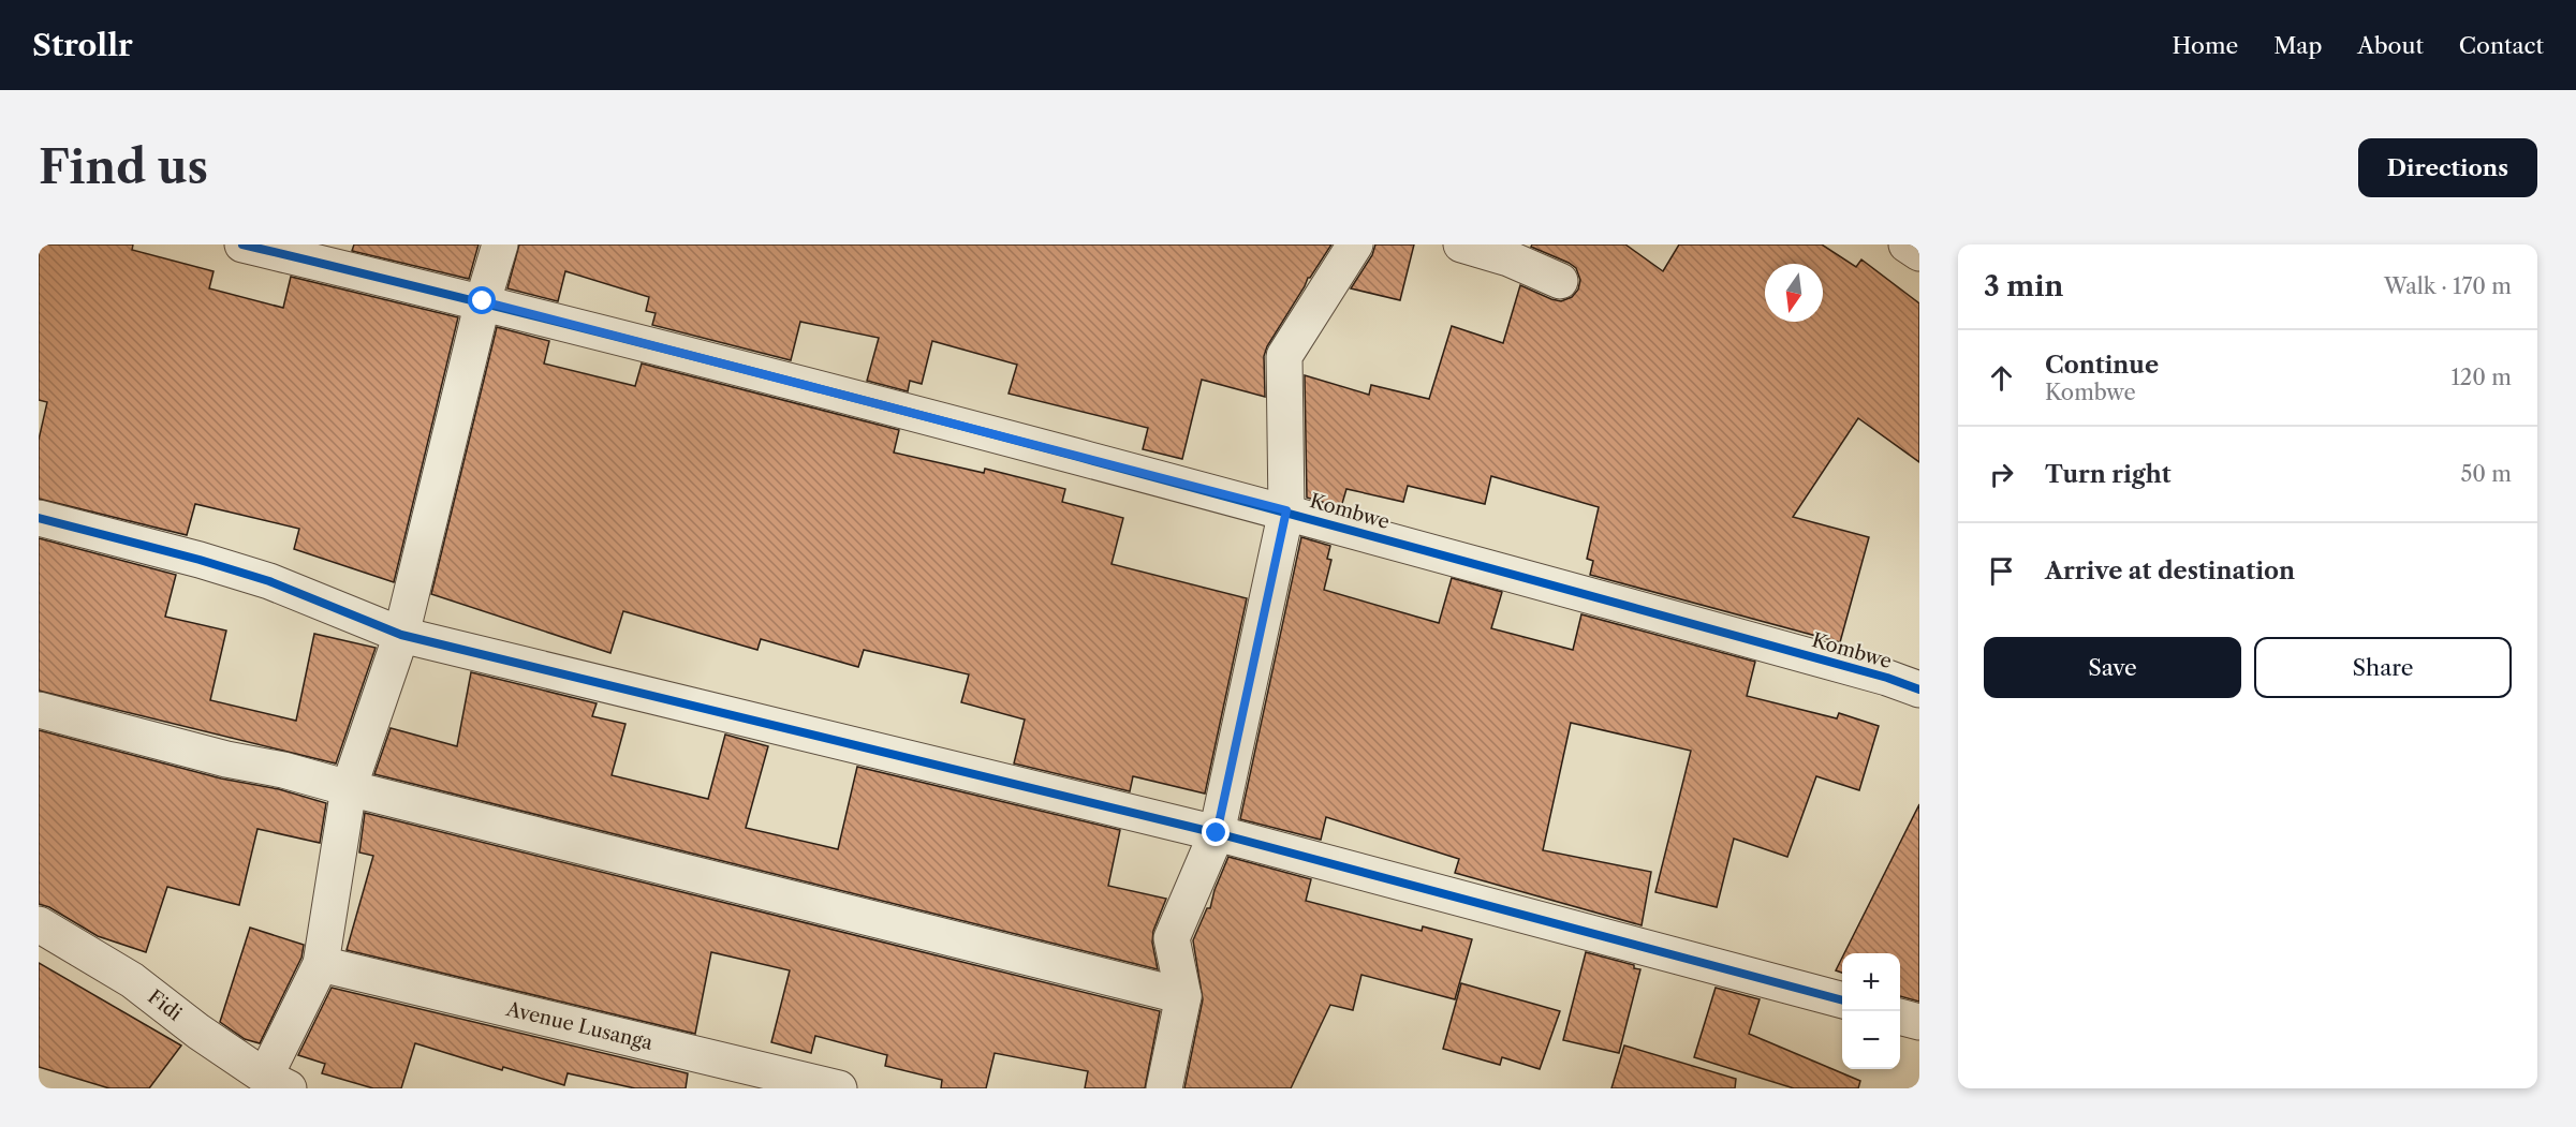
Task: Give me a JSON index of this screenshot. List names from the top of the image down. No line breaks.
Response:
{"streets":{"street":["Kombwe","Fidi","Avenue Lusanga"]},"north":"bottom","page":{"header":"Strollr","nav":["Home","Map","About","Contact"],"buttons":["Directions",["Save","Share"]],"title":"Find us","heading":["3 min","Walk · 170 m"],"list":[["Continue","Kombwe","120 m"],["Turn right","50 m"],"Arrive at destination"],"map_buttons":["+","−"]}}
